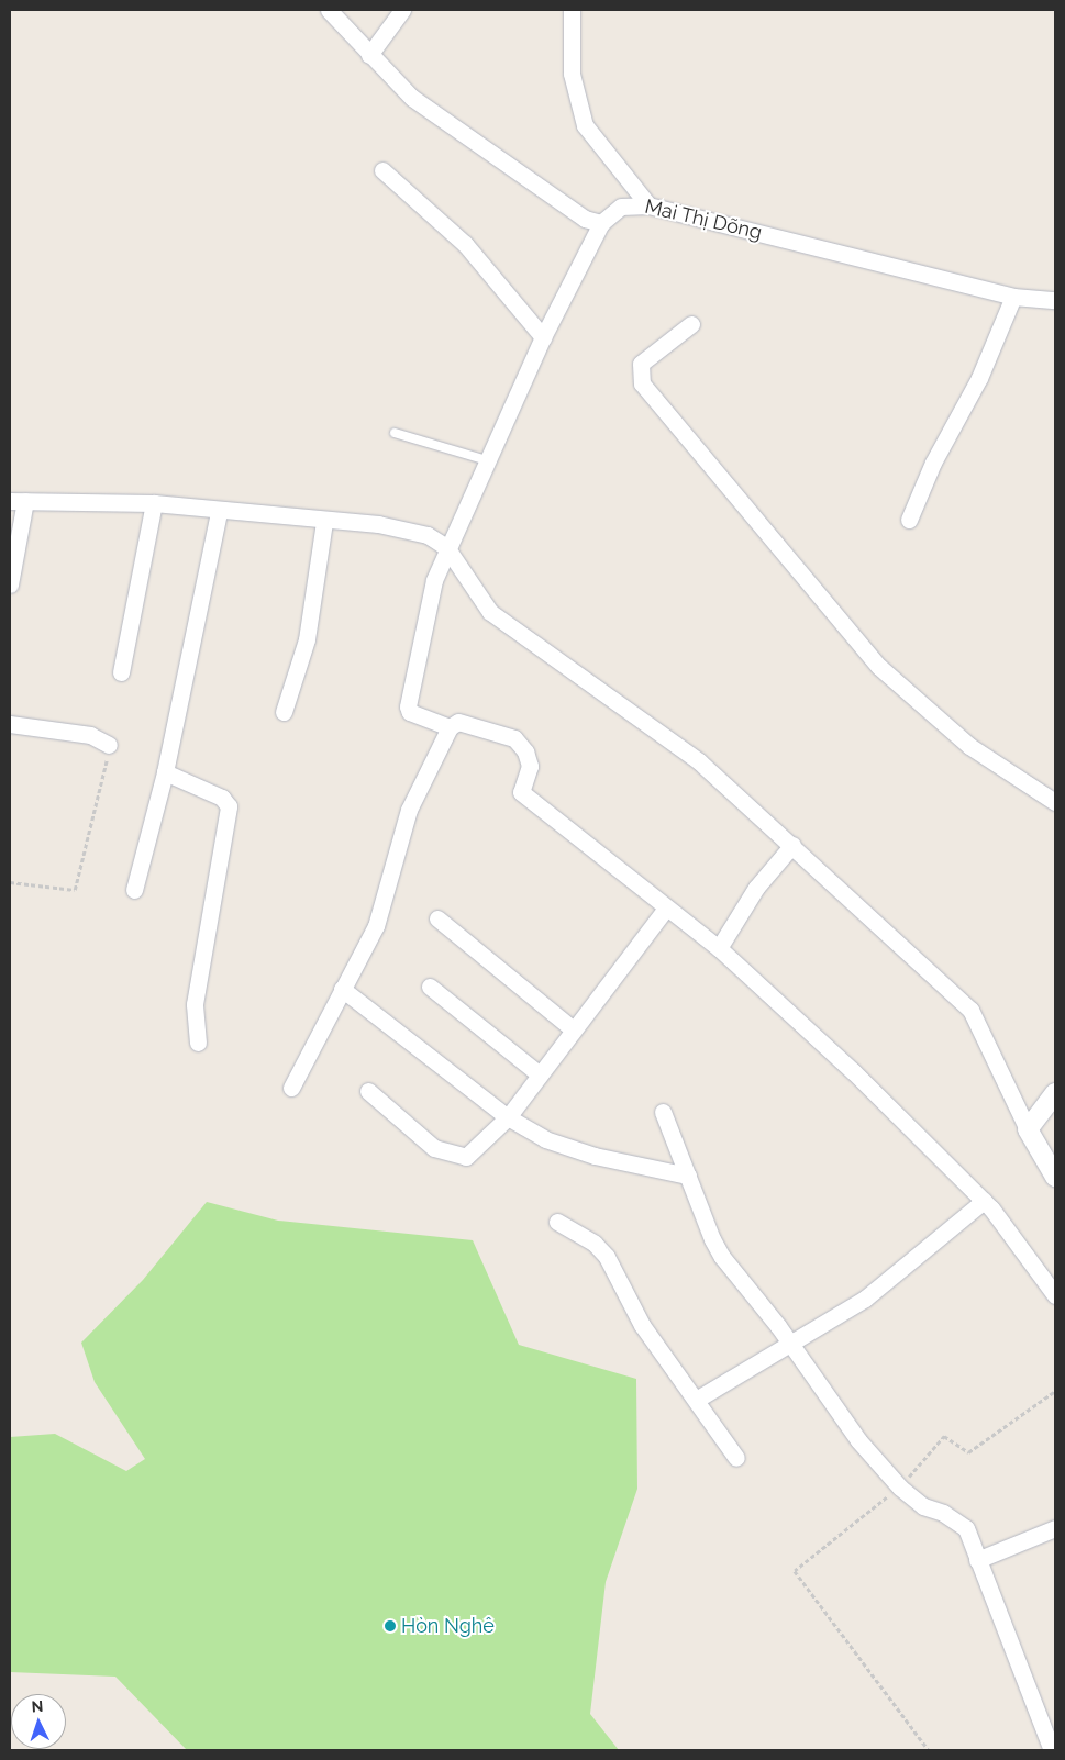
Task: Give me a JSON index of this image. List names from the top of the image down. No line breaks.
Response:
{"streets":{"street":["Mai Thị Dõng"]},"places":["Hòn Nghê"],"north":"top"}
